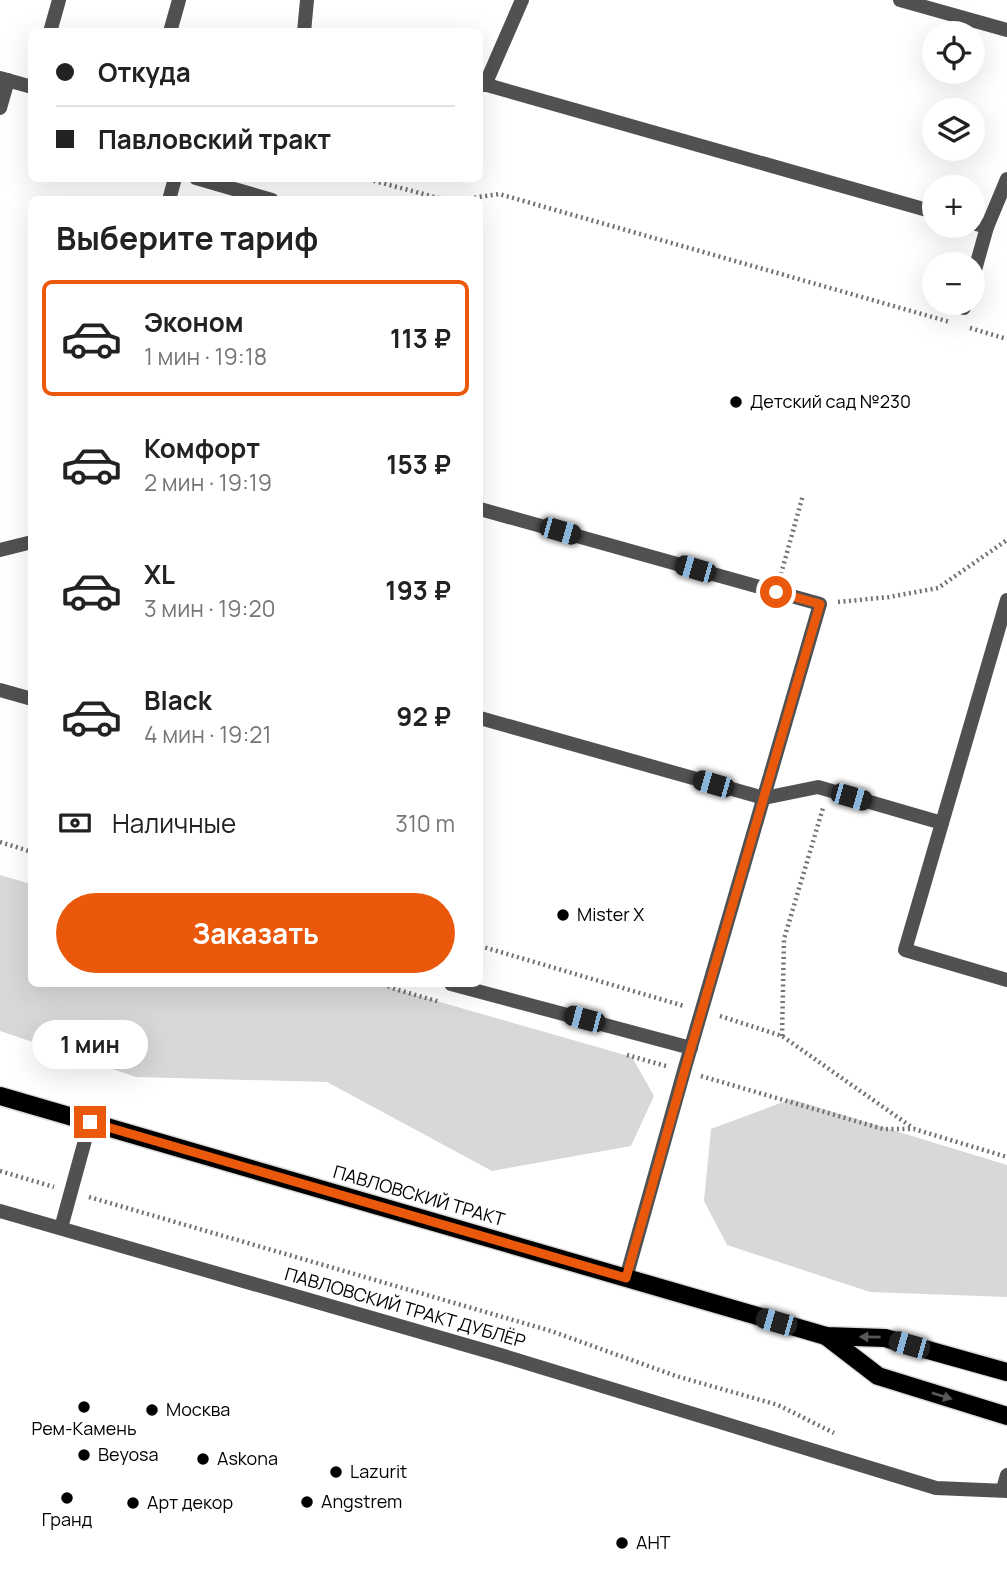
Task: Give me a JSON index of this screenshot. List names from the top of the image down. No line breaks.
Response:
{"streets":{"main road":["ПАВЛОВСКИЙ ТРАКТ"],"street":["ПАВЛОВСКИЙ ТРАКТ ДУБЛЁР"]},"places":["Детский сад №230","Mister X","Рем-Камень","Москва","Beyosa","Askona","Lazurit","Гранд","Angstrem","Арт декор","АНТ"],"page":{"map_buttons":["+","−"],"banner":["Откуда","Павловский тракт"],"heading":"Выберите тариф","list":[{"name":"Эконом","note":"1 мин · 19:18","value":"113 ₽"},{"name":"Комфорт","note":"2 мин · 19:19","value":"153 ₽"},{"name":"XL","note":"3 мин · 19:20","value":"193 ₽"},{"name":"Black","note":"4 мин · 19:21","value":"92 ₽"}],"pay":["Наличные","310 m"],"buttons":"Заказать","bubble":"1 мин"}}
